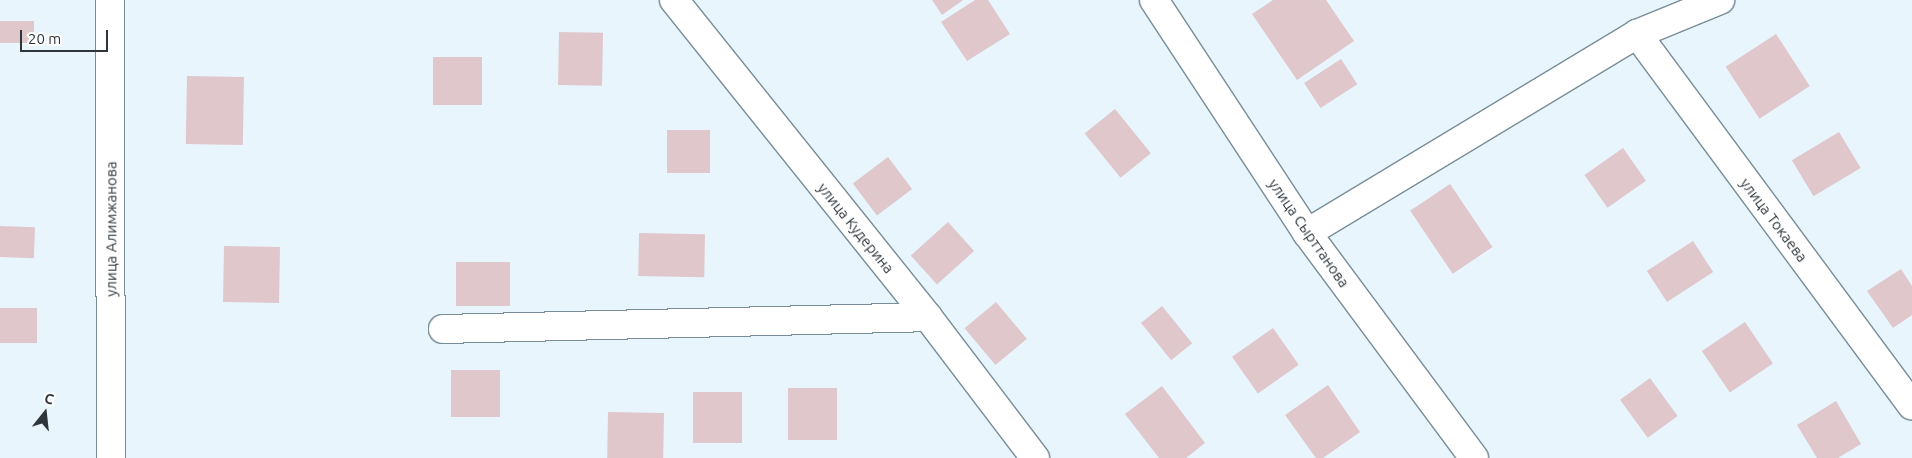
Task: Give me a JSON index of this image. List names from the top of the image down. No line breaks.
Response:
{"streets":{"street":["улица Токаева","улица Кудерина","улица Алимжанова","улица Сырттанова"]},"scale_bar":"20 m","north":"top"}
